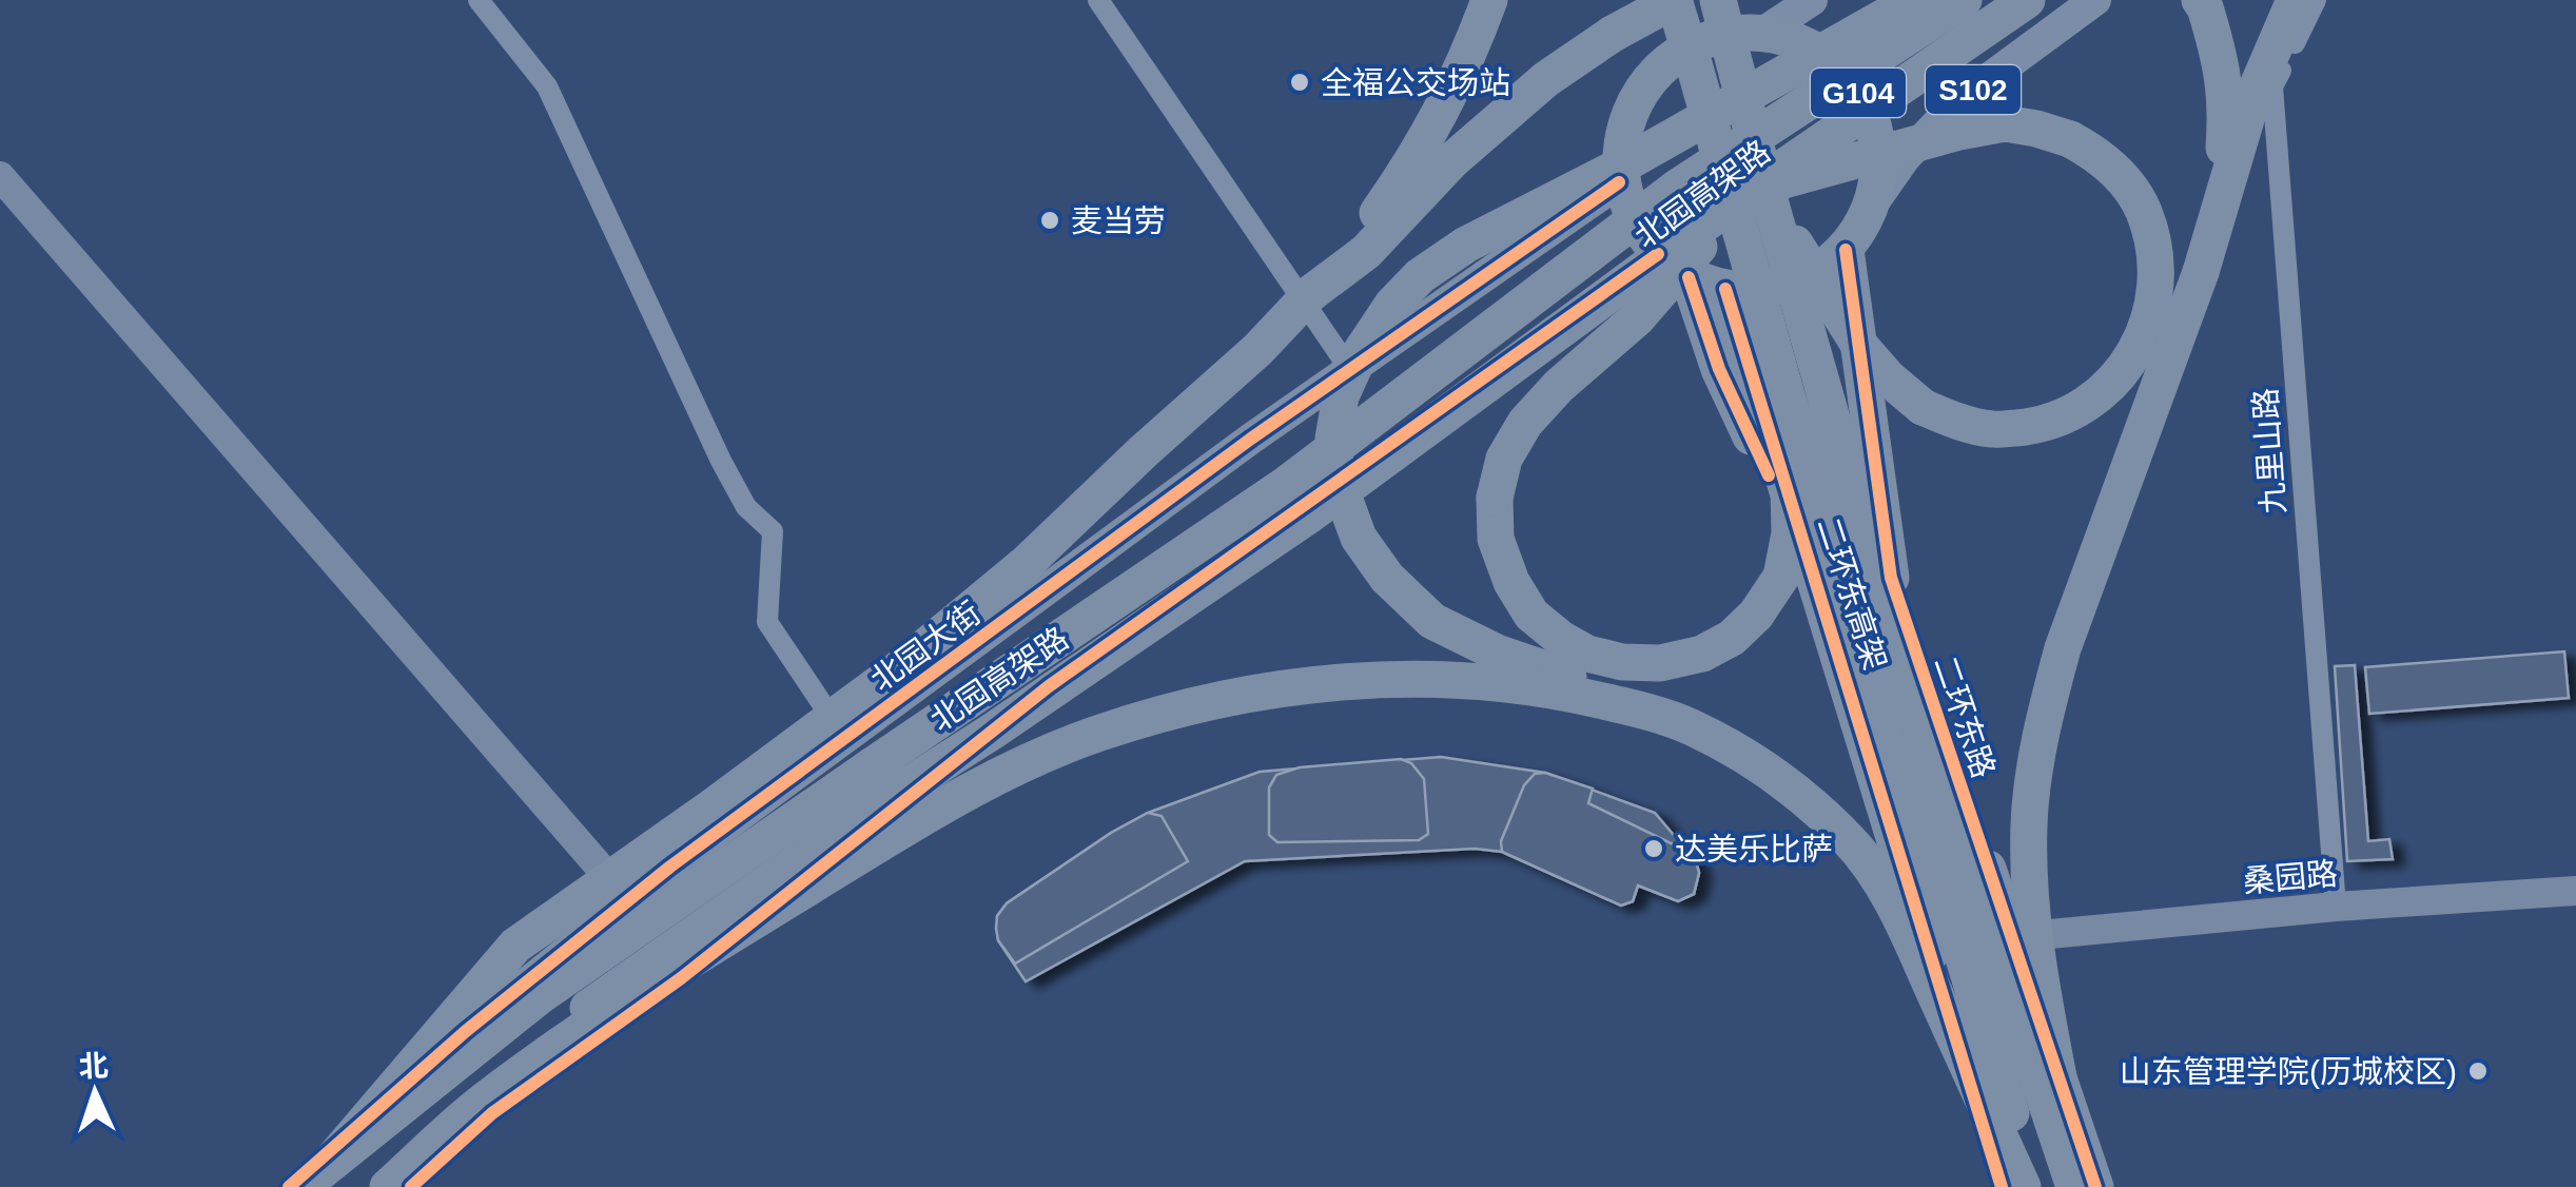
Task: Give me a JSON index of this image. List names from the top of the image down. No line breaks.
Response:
{"streets":{"highway":["G104","北园高架路","二环东高架","二环东路"],"main road":["S102","北园大街"],"street":["九里山路","桑园路"]},"crossings":[["S102","G104"],["S102","北园大街"],["S102","二环东路"],["G104","北园大街"],["G104","二环东路"],["北园高架路","二环东高架"],["九里山路","桑园路"],["北园大街","二环东路"],["二环东路","桑园路"]],"places":["全福公交场站","麦当劳","达美乐比萨","山东管理学院(历城校区)"],"north":"top"}
